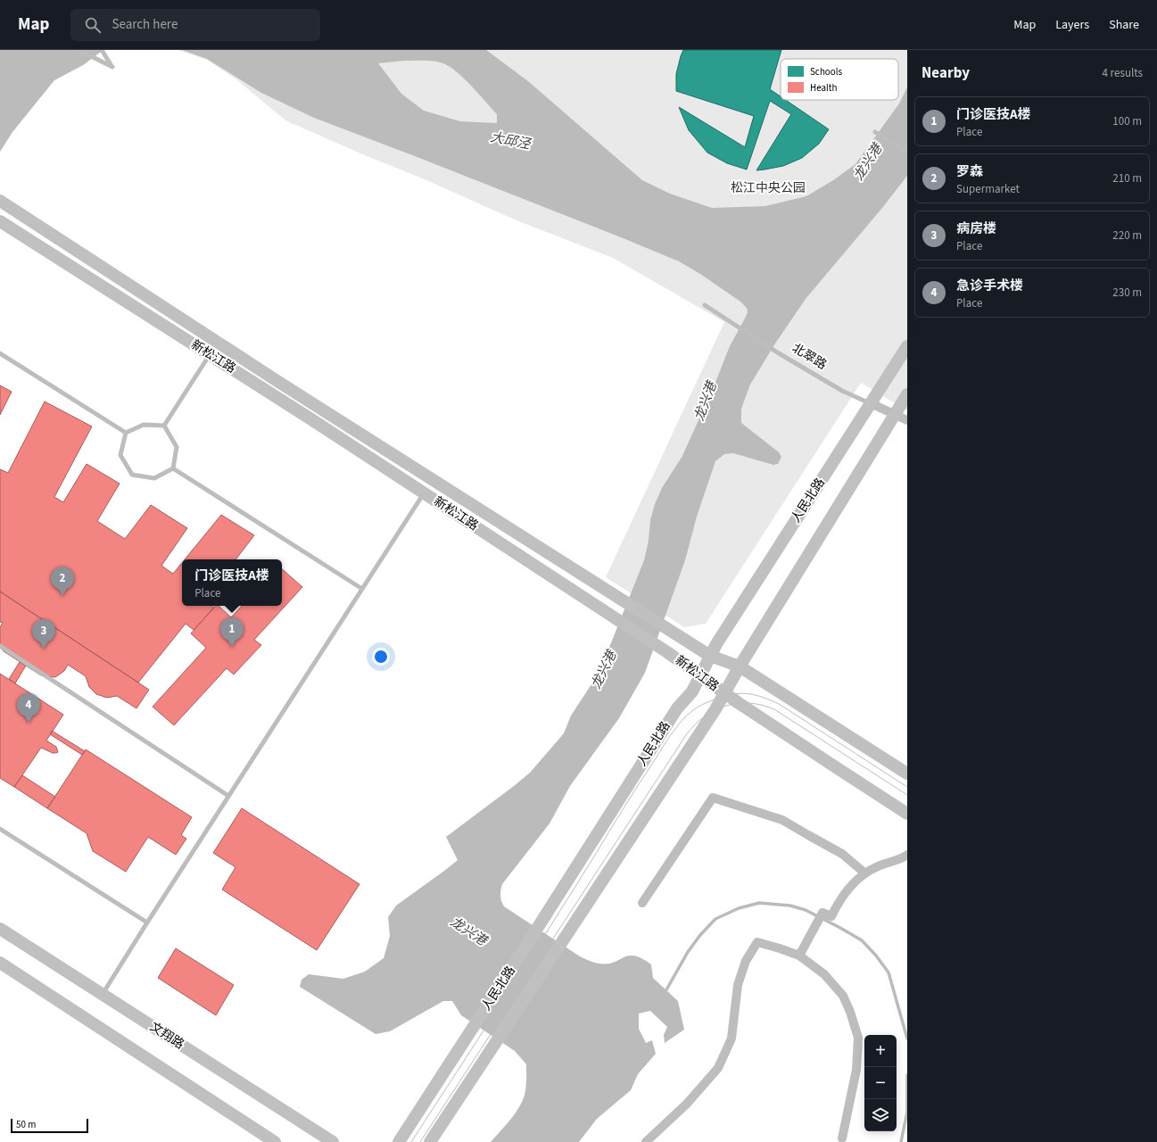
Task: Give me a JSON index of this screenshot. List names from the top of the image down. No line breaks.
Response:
{"streets":{"main road":["新松江路","人民北路","文翔路"],"street":["北翠路"]},"crossings":[["新松江路","人民北路"],["北翠路","人民北路"]],"water":["大邱泾","龙兴港"],"parks":["松江中央公园"],"legend":["Schools","Health"],"scale_bar":"50 m","page":{"header":"Map","search":"Search here","nav":["Map","Layers","Share"],"heading":["Nearby","4 results"],"list":[{"mark":"1","name":"门诊医技A楼","note":"Place","value":"100 m"},{"mark":"2","name":"罗森","note":"Supermarket","value":"210 m"},{"mark":"3","name":"病房楼","note":"Place","value":"220 m"},{"mark":"4","name":"急诊手术楼","note":"Place","value":"230 m"}],"popup":["门诊医技A楼","Place"],"pins":["2","1","3","4"],"map_buttons":["+","−"],"scale":"50 m"}}
